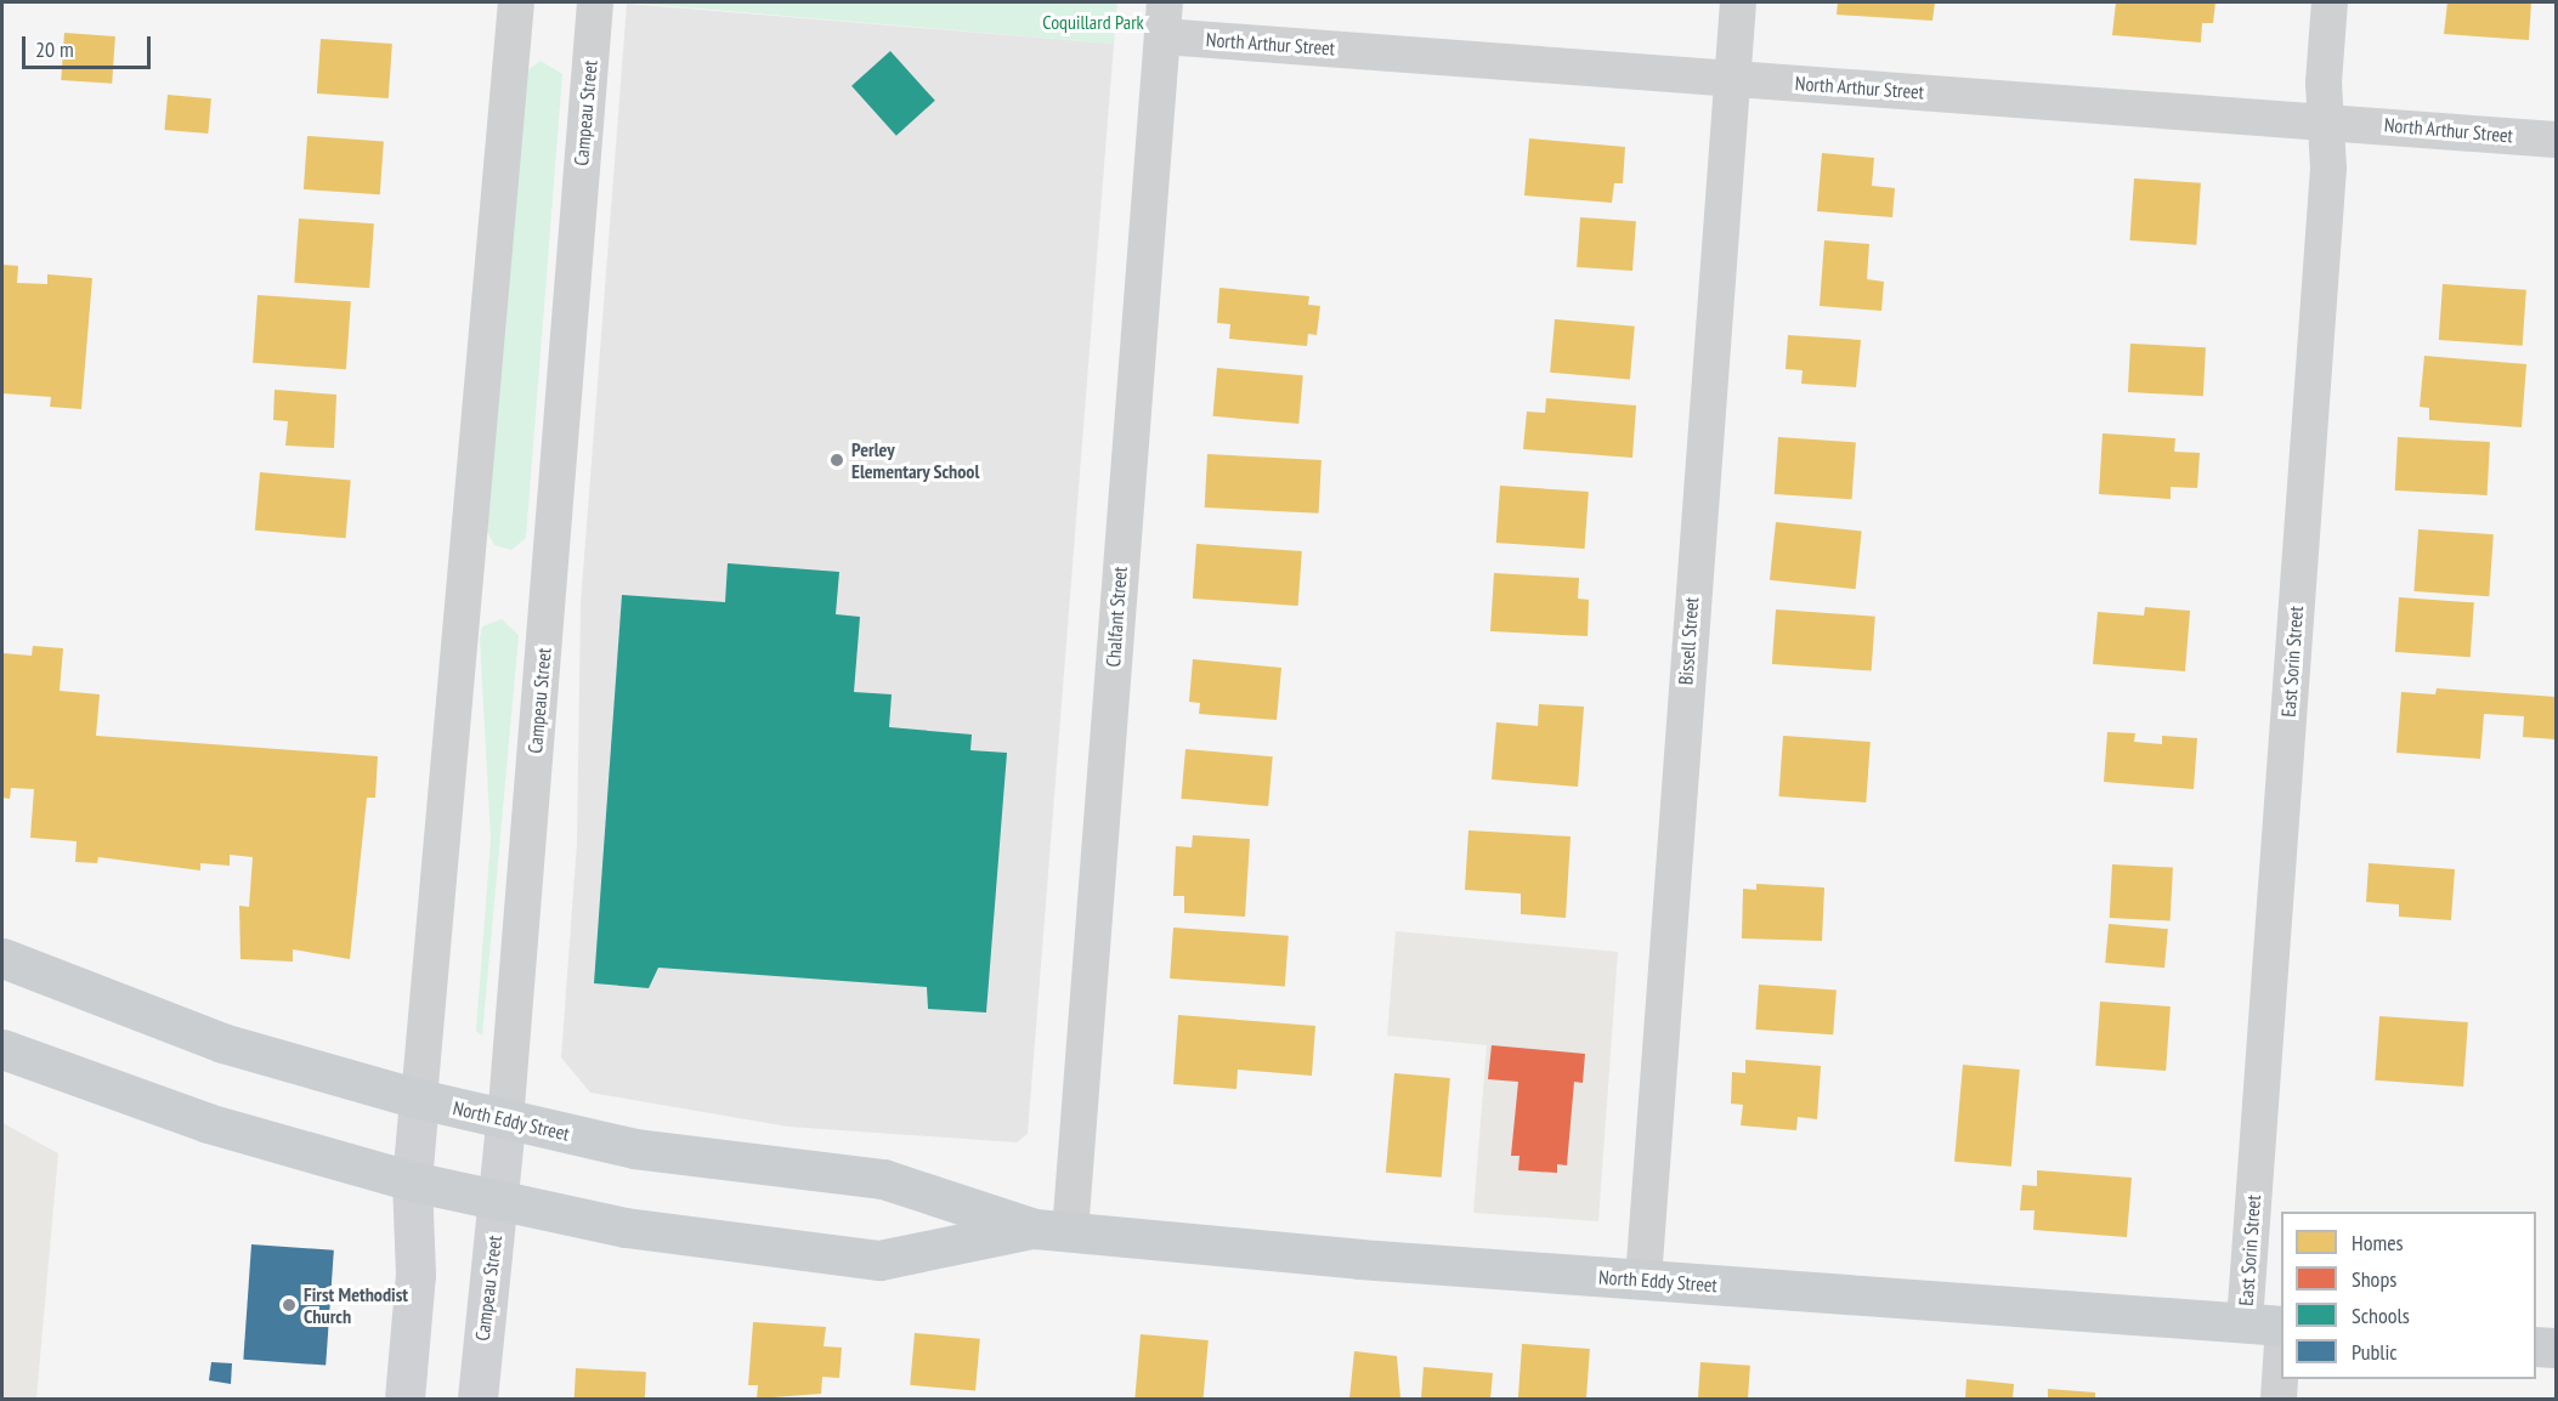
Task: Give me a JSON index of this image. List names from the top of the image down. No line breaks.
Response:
{"streets":{"main road":["North Eddy Street"],"street":["North Arthur Street","Campeau Street","Chalfant Street","Bissell Street","East Sorin Street"]},"crossings":[["North Arthur Street","Chalfant Street"],["North Arthur Street","Bissell Street"],["North Arthur Street","East Sorin Street"],["Campeau Street","North Eddy Street"],["Chalfant Street","North Eddy Street"],["Bissell Street","North Eddy Street"],["East Sorin Street","North Eddy Street"]],"parks":["Coquillard Park"],"places":["Perley Elementary School","First Methodist Church"],"legend":["Homes","Shops","Schools","Public"],"scale_bar":"20 m"}
